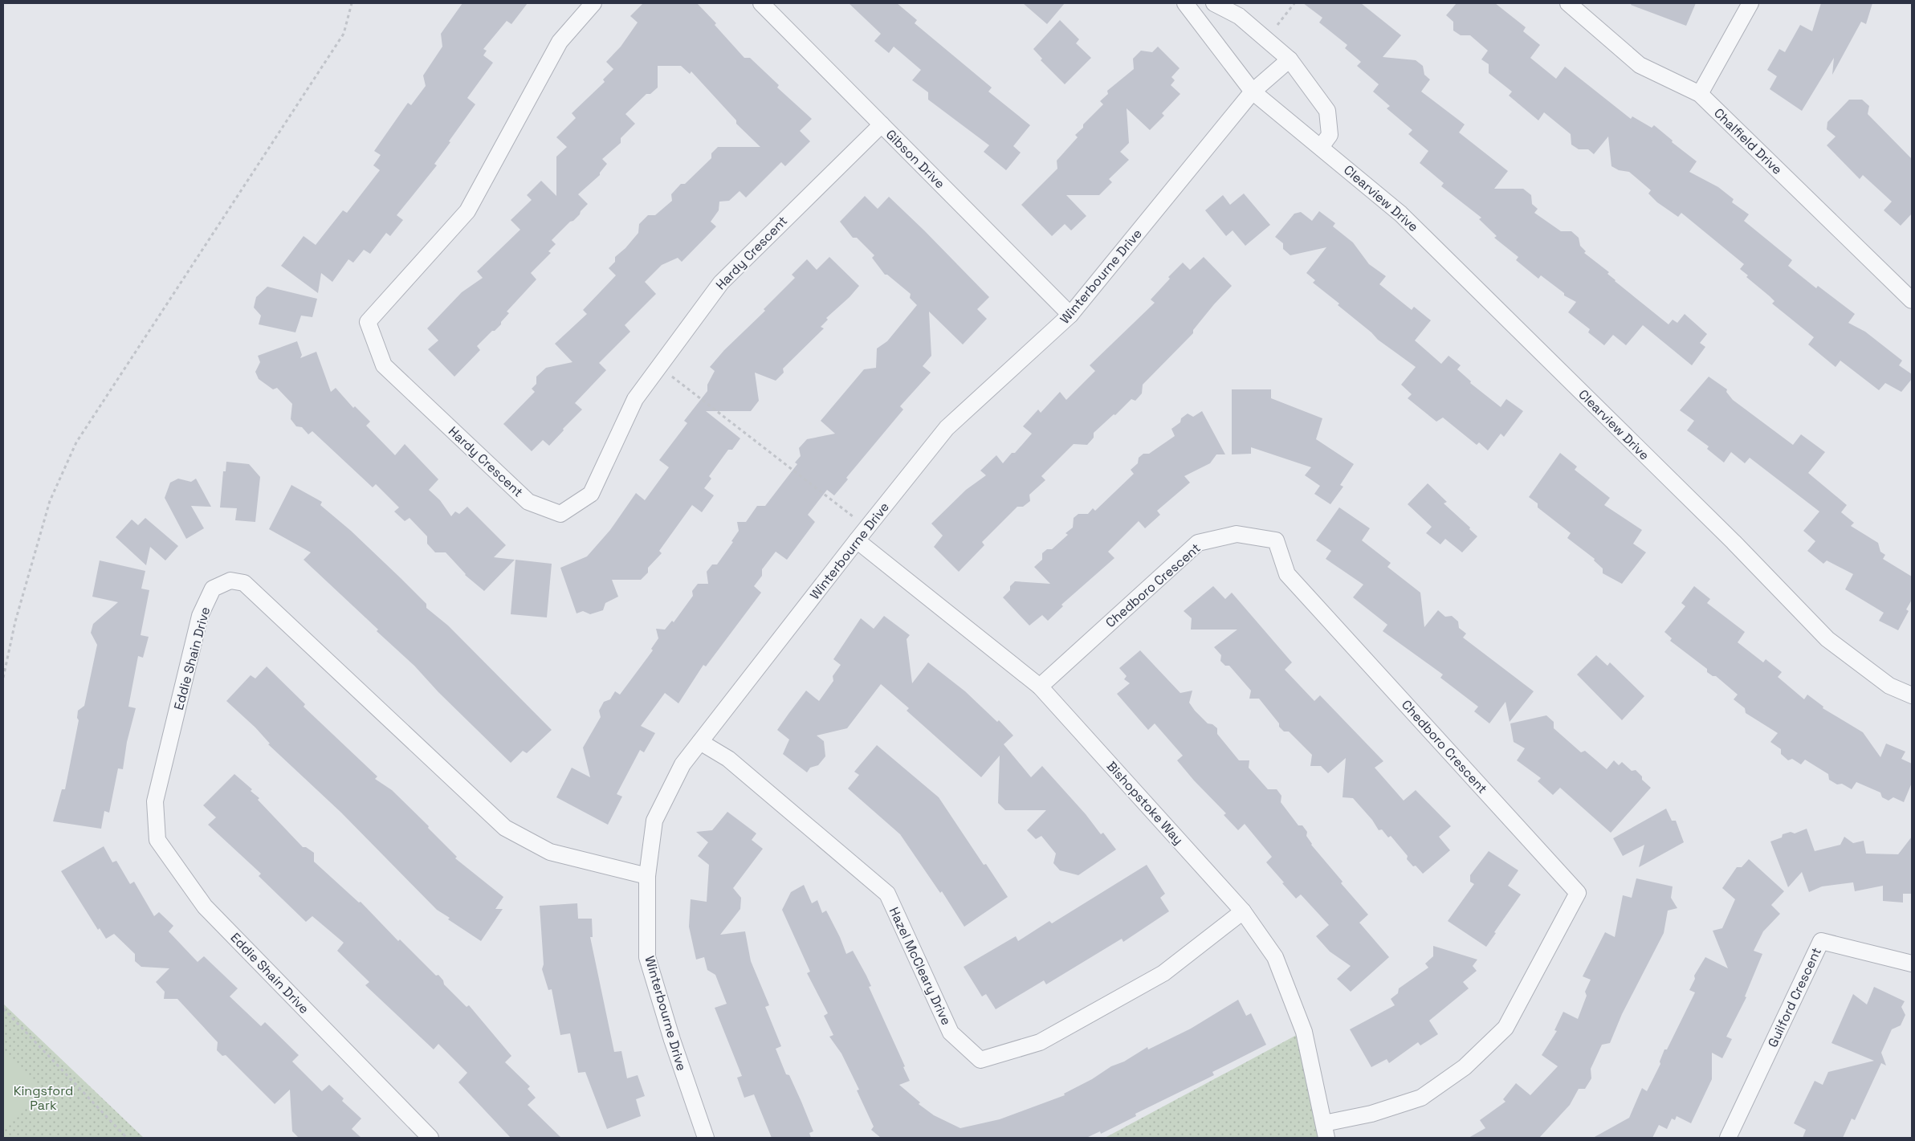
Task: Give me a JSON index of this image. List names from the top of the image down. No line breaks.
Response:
{"streets":{"street":["Chalfield Drive","Gibson Drive","Clearview Drive","Hardy Crescent","Winterbourne Drive","Chedboro Crescent","Eddie Shain Drive","Bishopstoke Way","Hazel McCleary Drive","Guilford Crescent"]},"crossings":[["Gibson Drive","Hardy Crescent"],["Gibson Drive","Winterbourne Drive"],["Clearview Drive","Winterbourne Drive"],["Winterbourne Drive","Eddie Shain Drive"],["Winterbourne Drive","Bishopstoke Way"],["Winterbourne Drive","Hazel McCleary Drive"],["Chedboro Crescent","Bishopstoke Way"],["Bishopstoke Way","Hazel McCleary Drive"]],"parks":["Kingsford Park"]}
